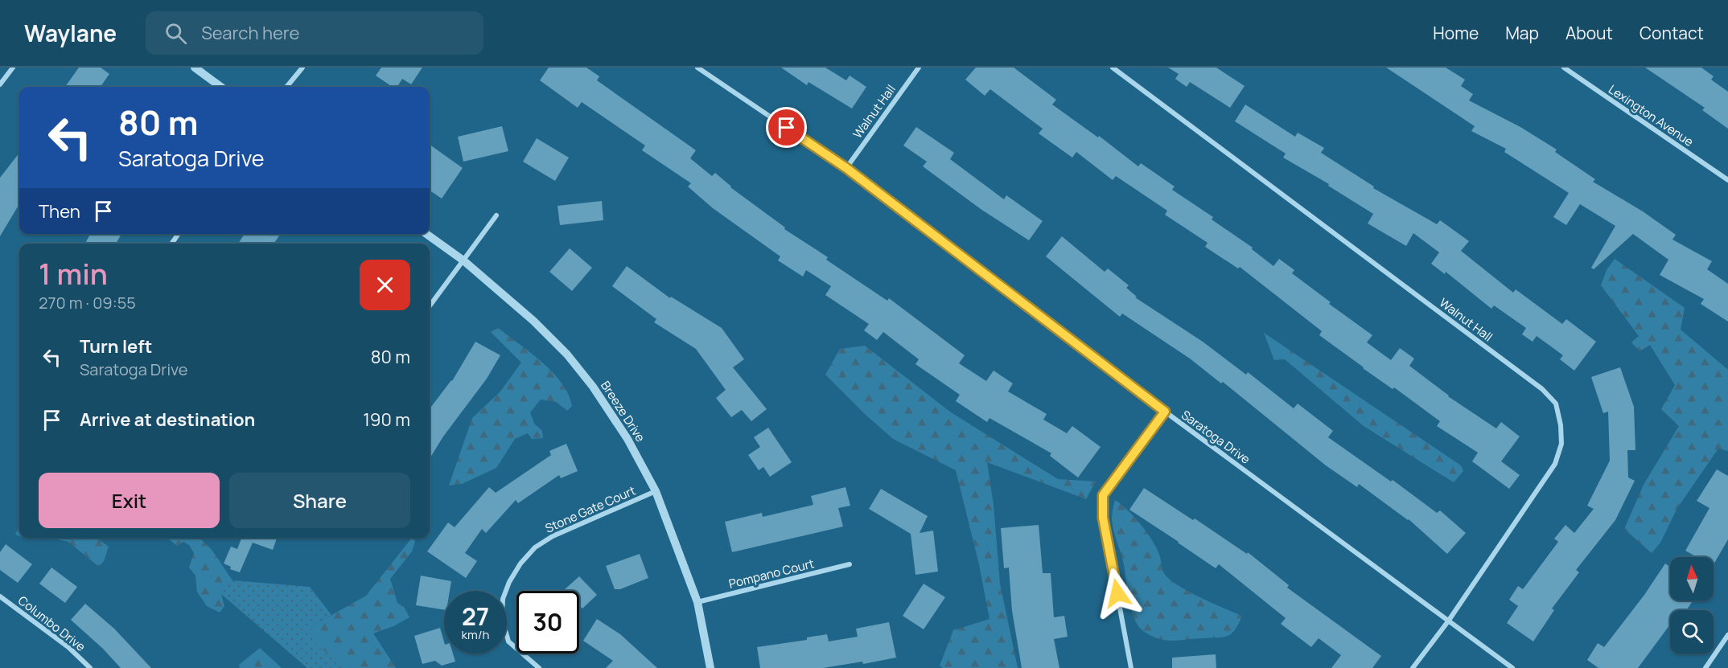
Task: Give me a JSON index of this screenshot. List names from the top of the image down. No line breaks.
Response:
{"streets":{"street":["Walnut Hall","Lexington Avenue","Breeze Drive","Saratoga Drive","Stone Gate Court","Pompano Court","Columbo Drive"]},"crossings":[["Walnut Hall","Saratoga Drive"],["Breeze Drive","Stone Gate Court"],["Breeze Drive","Pompano Court"]],"north":"top","page":{"header":"Waylane","search":"Search here","nav":["Home","Map","About","Contact"],"turn":["80 m","Saratoga Drive"],"then":"Then","heading":["1 min","270 m · 09:55"],"list":[{"name":"Turn left","note":"Saratoga Drive","value":"80 m"},{"name":"Arrive at destination","value":"190 m"}],"buttons":["Exit","Share"],"speed":"27 km/h","limit":"30"}}
